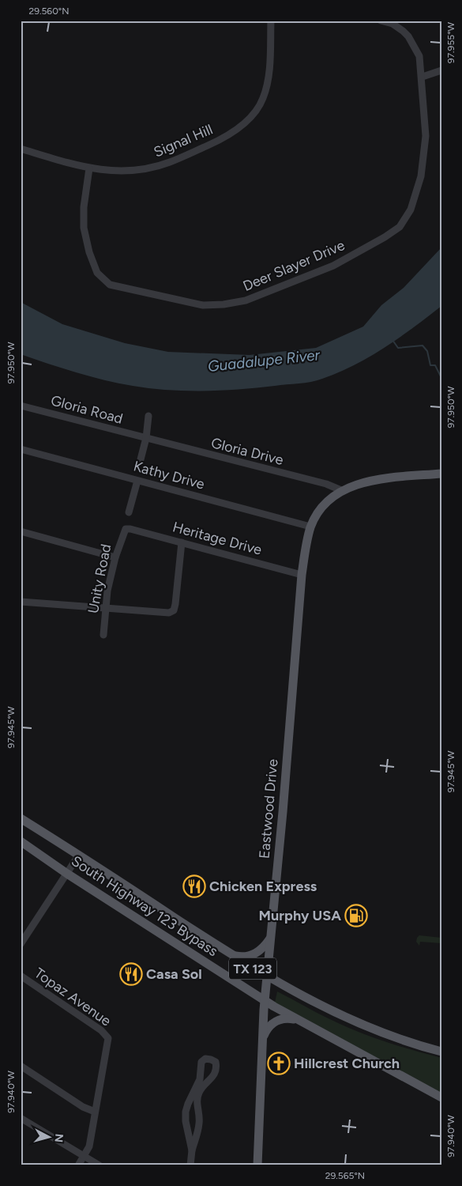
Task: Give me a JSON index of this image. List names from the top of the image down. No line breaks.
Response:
{"streets":{"main road":["Eastwood Drive","South Highway 123 Bypass","TX 123"],"street":["Signal Hill","Deer Slayer Drive","Gloria Road","Gloria Drive","Kathy Drive","Heritage Drive","Unity Road","Topaz Avenue"]},"crossings":[["Signal Hill","Deer Slayer Drive"],["Gloria Road","Gloria Drive"],["Gloria Drive","Eastwood Drive"],["Kathy Drive","Eastwood Drive"],["Heritage Drive","Unity Road"],["Heritage Drive","Eastwood Drive"],["Eastwood Drive","South Highway 123 Bypass"]],"water":["Guadalupe River"],"places":{"restaurant":["Chicken Express","Casa Sol"],"fuel station":["Murphy USA"],"church":["Hillcrest Church"]},"north":"right","coordinates":["29.560°N","97.955°W","97.950°W","97.945°W","97.940°W","29.565°N"]}
